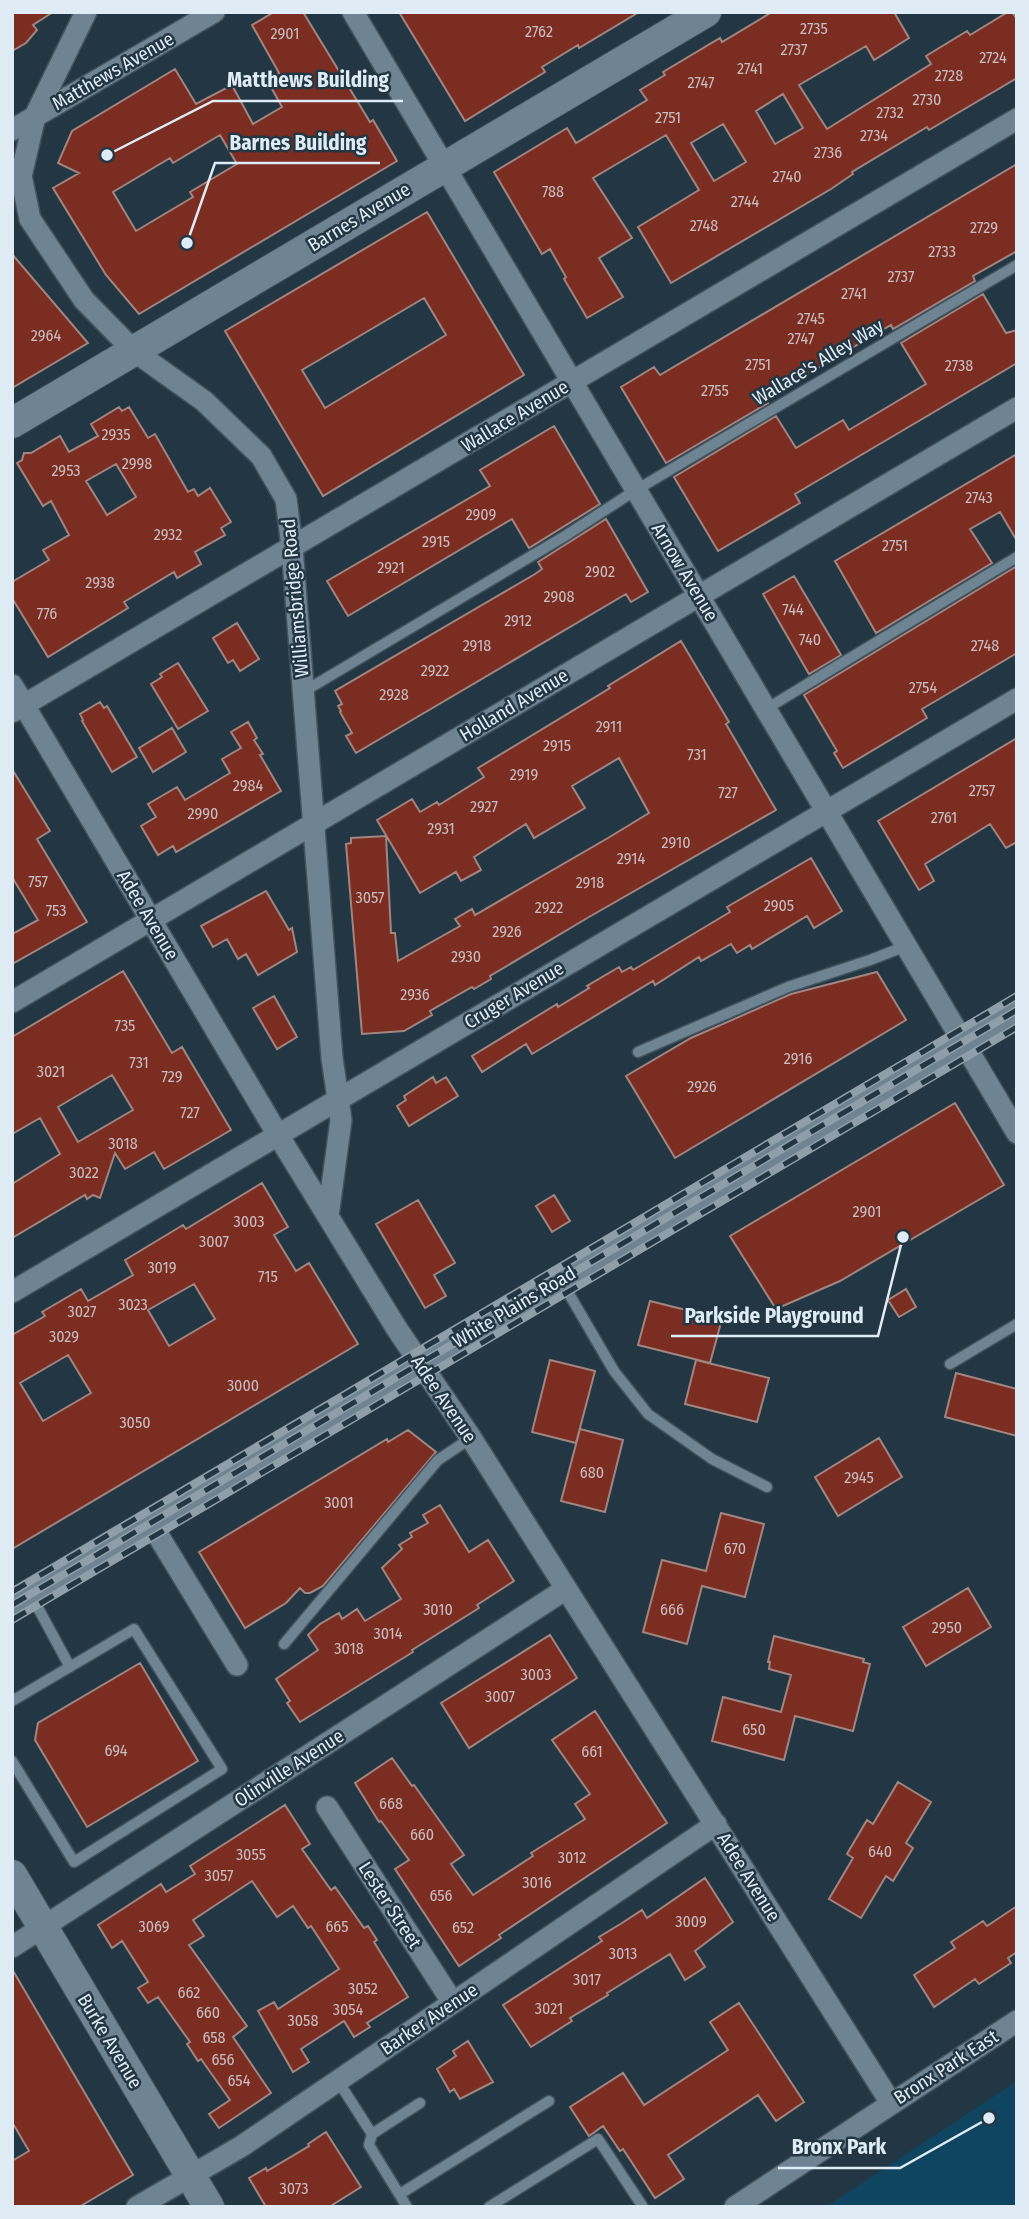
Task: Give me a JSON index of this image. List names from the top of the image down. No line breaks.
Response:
{"streets":{"main road":["Barnes Avenue","White Plains Road","Burke Avenue"],"street":["Matthews Avenue","Wallace Avenue","Arnow Avenue","Williamsbridge Road","Holland Avenue","Adee Avenue","Cruger Avenue","Olinville Avenue","Lester Street","Barker Avenue","Bronx Park East"],"lane":["Wallace's Alley Way"]},"crossings":[["Matthews Avenue","Williamsbridge Road"],["Barnes Avenue","Arnow Avenue"],["Barnes Avenue","Williamsbridge Road"],["Wallace's Alley Way","Arnow Avenue"],["Wallace's Alley Way","Williamsbridge Road"],["Wallace Avenue","Arnow Avenue"],["Wallace Avenue","Williamsbridge Road"],["Wallace Avenue","Adee Avenue"],["Arnow Avenue","Holland Avenue"],["Arnow Avenue","Cruger Avenue"],["Arnow Avenue","White Plains Road"],["Williamsbridge Road","Holland Avenue"],["Williamsbridge Road","Adee Avenue"],["Williamsbridge Road","Cruger Avenue"],["Holland Avenue","Adee Avenue"],["Adee Avenue","Cruger Avenue"],["Adee Avenue","White Plains Road"],["Adee Avenue","Olinville Avenue"],["Adee Avenue","Barker Avenue"],["Adee Avenue","Bronx Park East"],["Olinville Avenue","Burke Avenue"],["Lester Street","Barker Avenue"],["Barker Avenue","Burke Avenue"]],"places":["Matthews Building","Barnes Building","Parkside Playground","Bronx Park"],"house_numbers":["2735","2762","2901","2737","2724","2741","2728","2747","2730","2732","2751","2734","2736","2740","788","2744","2748","2729","2733","2737","2741","2745","2964","2747","2751","2738","2755","2935","2998","2953","2743","2909","2932","2915","2751","2921","2902","2938","2908","744","776","2912","740","2918","2748","2922","2754","2928","2911","2915","731","2919","2984","2757","727","2927","2990","2761","2931","2910","2914","757","2918","3057","2905","2922","753","2926","2930","2936","735","2916","731","3021","729","2926","727","3018","3022","2901","3003","3007","3019","715","3023","3027","3029","3000","3050","680","2945","3001","670","3010","666","2950","3014","3018","3003","3007","650","694","661","668","660","640","3055","3012","3057","3016","656","3009","3069","665","652","3013","3017","3052","662","3021","3054","660","3058","658","656","654","3073"]}
